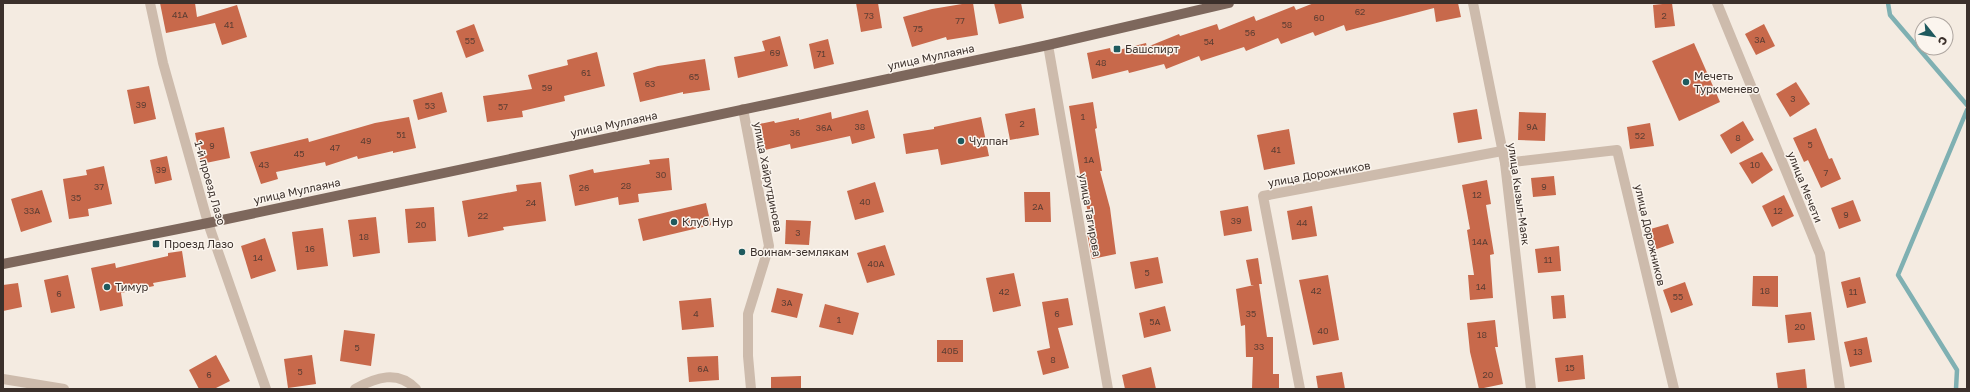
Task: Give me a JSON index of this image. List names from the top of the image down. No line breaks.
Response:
{"streets":{"main road":["улица Муллаяна"],"street":["улица Дорожников","улица Хайрутдинова","1-й проезд Лазо","улица Мечети","улица Кызыл-Маяк","улица Тагирова"]},"crossings":[["улица Муллаяна","улица Хайрутдинова"],["улица Муллаяна","1-й проезд Лазо"],["улица Муллаяна","улица Тагирова"],["улица Дорожников","улица Кызыл-Маяк"]],"places":{"transit":["Башспирт","Проезд Лазо"],"other":["Мечеть Туркменево","Чулпан","Клуб Нур","Воинам-землякам","Тимур"]},"house_numbers":["62","41А","73","2","60","77","41","58","75","56","3А","55","54","69","71","48","61","65","63","59","3","39","53","57","1","2","38","9А","36А","36","51","52","8","49","5","9","47","41","45","1А","43","10","39","7","30","28","37","9","26","12","35","40","24","2А","33А","12","9","22","39","44","20","3","18","14А","16","14","11","40А","5","14","42","18","42","11","6","55","3А","4","6","35","1","5А","20","40","18","33","5","40Б","13","8","15","6А","5","6","20"],"north":"bottom right"}
